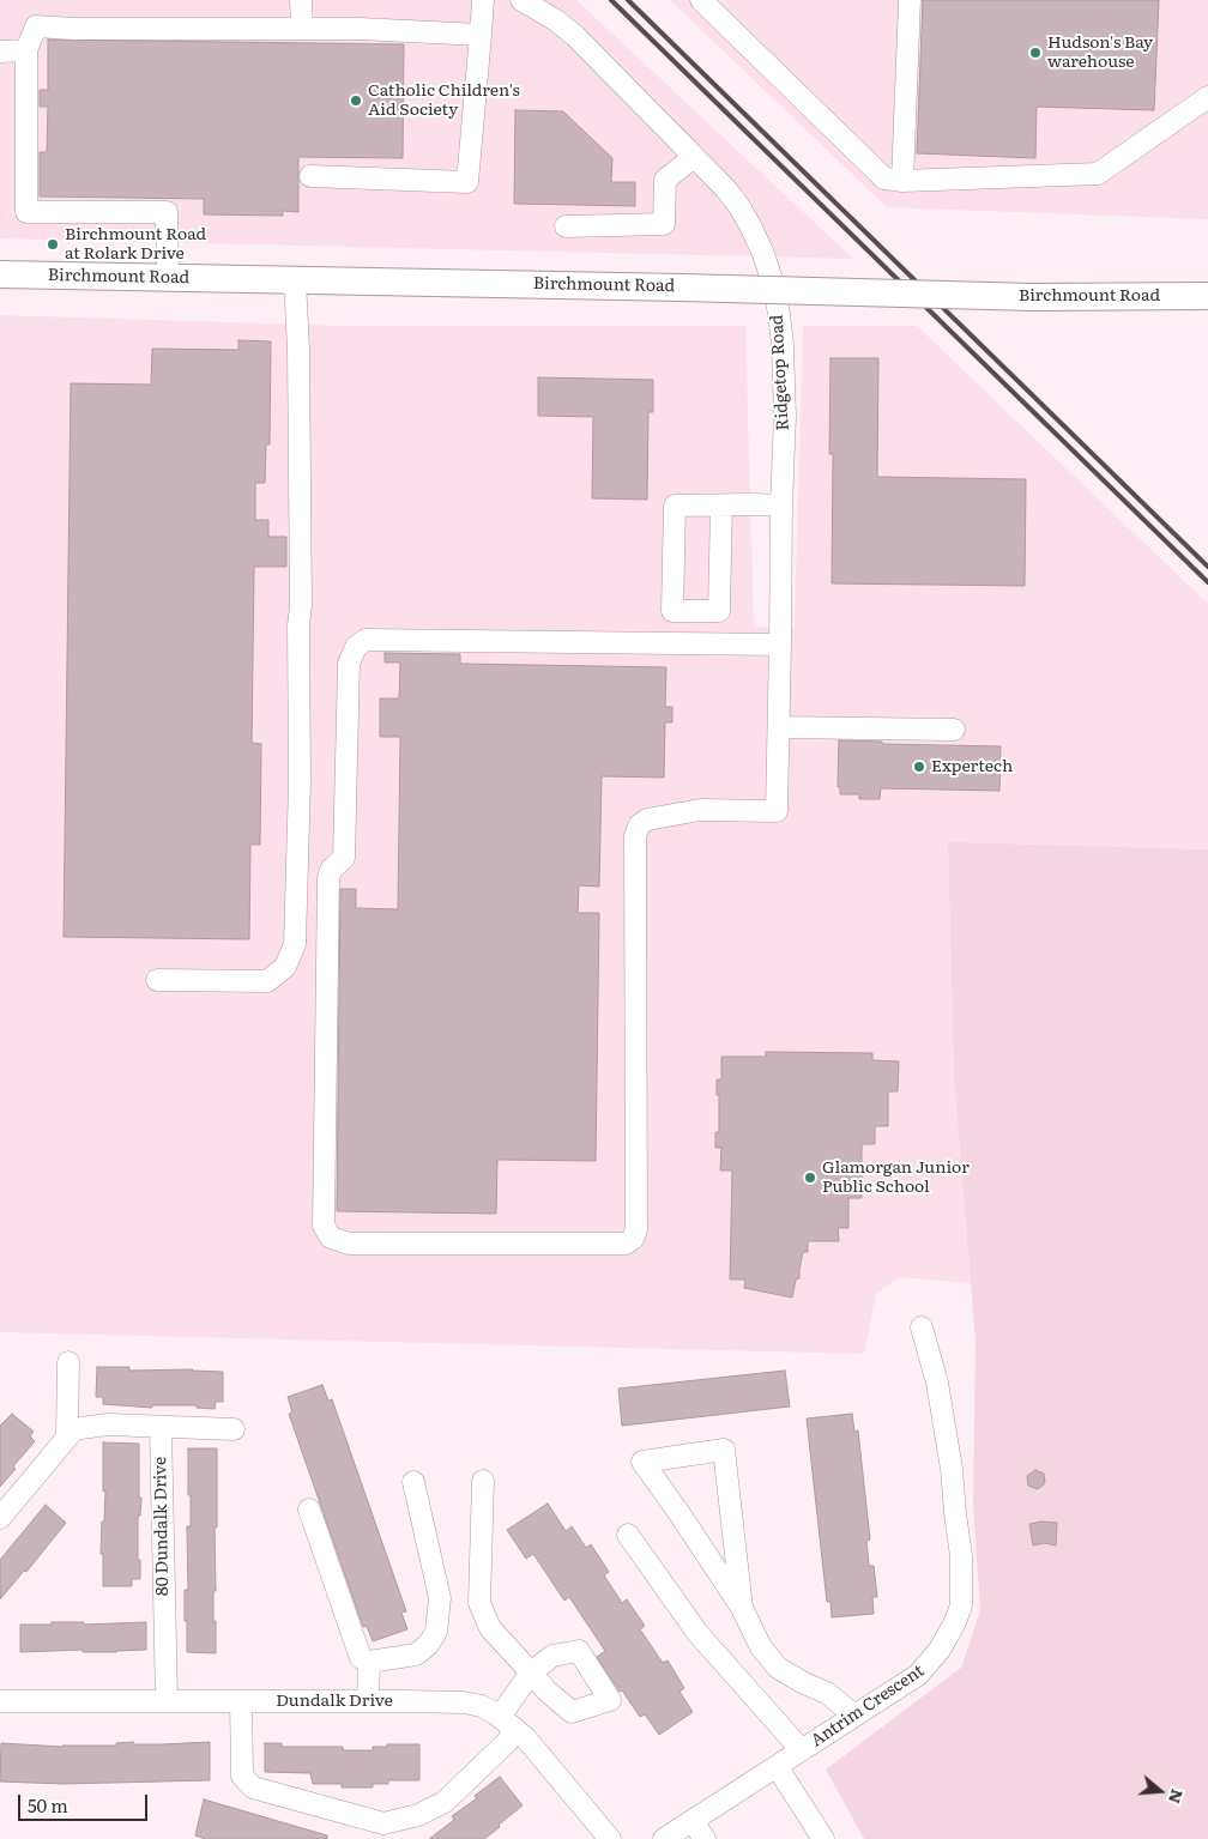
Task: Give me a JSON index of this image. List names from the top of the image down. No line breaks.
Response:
{"streets":{"main road":["Birchmount Road"],"street":["Ridgetop Road","80 Dundalk Drive","Dundalk Drive","Antrim Crescent"]},"crossings":[["80 Dundalk Drive","Dundalk Drive"]],"places":["Hudson's Bay warehouse","Catholic Children's Aid Society","Birchmount Road at Rolark Drive","Expertech","Glamorgan Junior Public School"],"scale_bar":"50 m","north":"right"}
